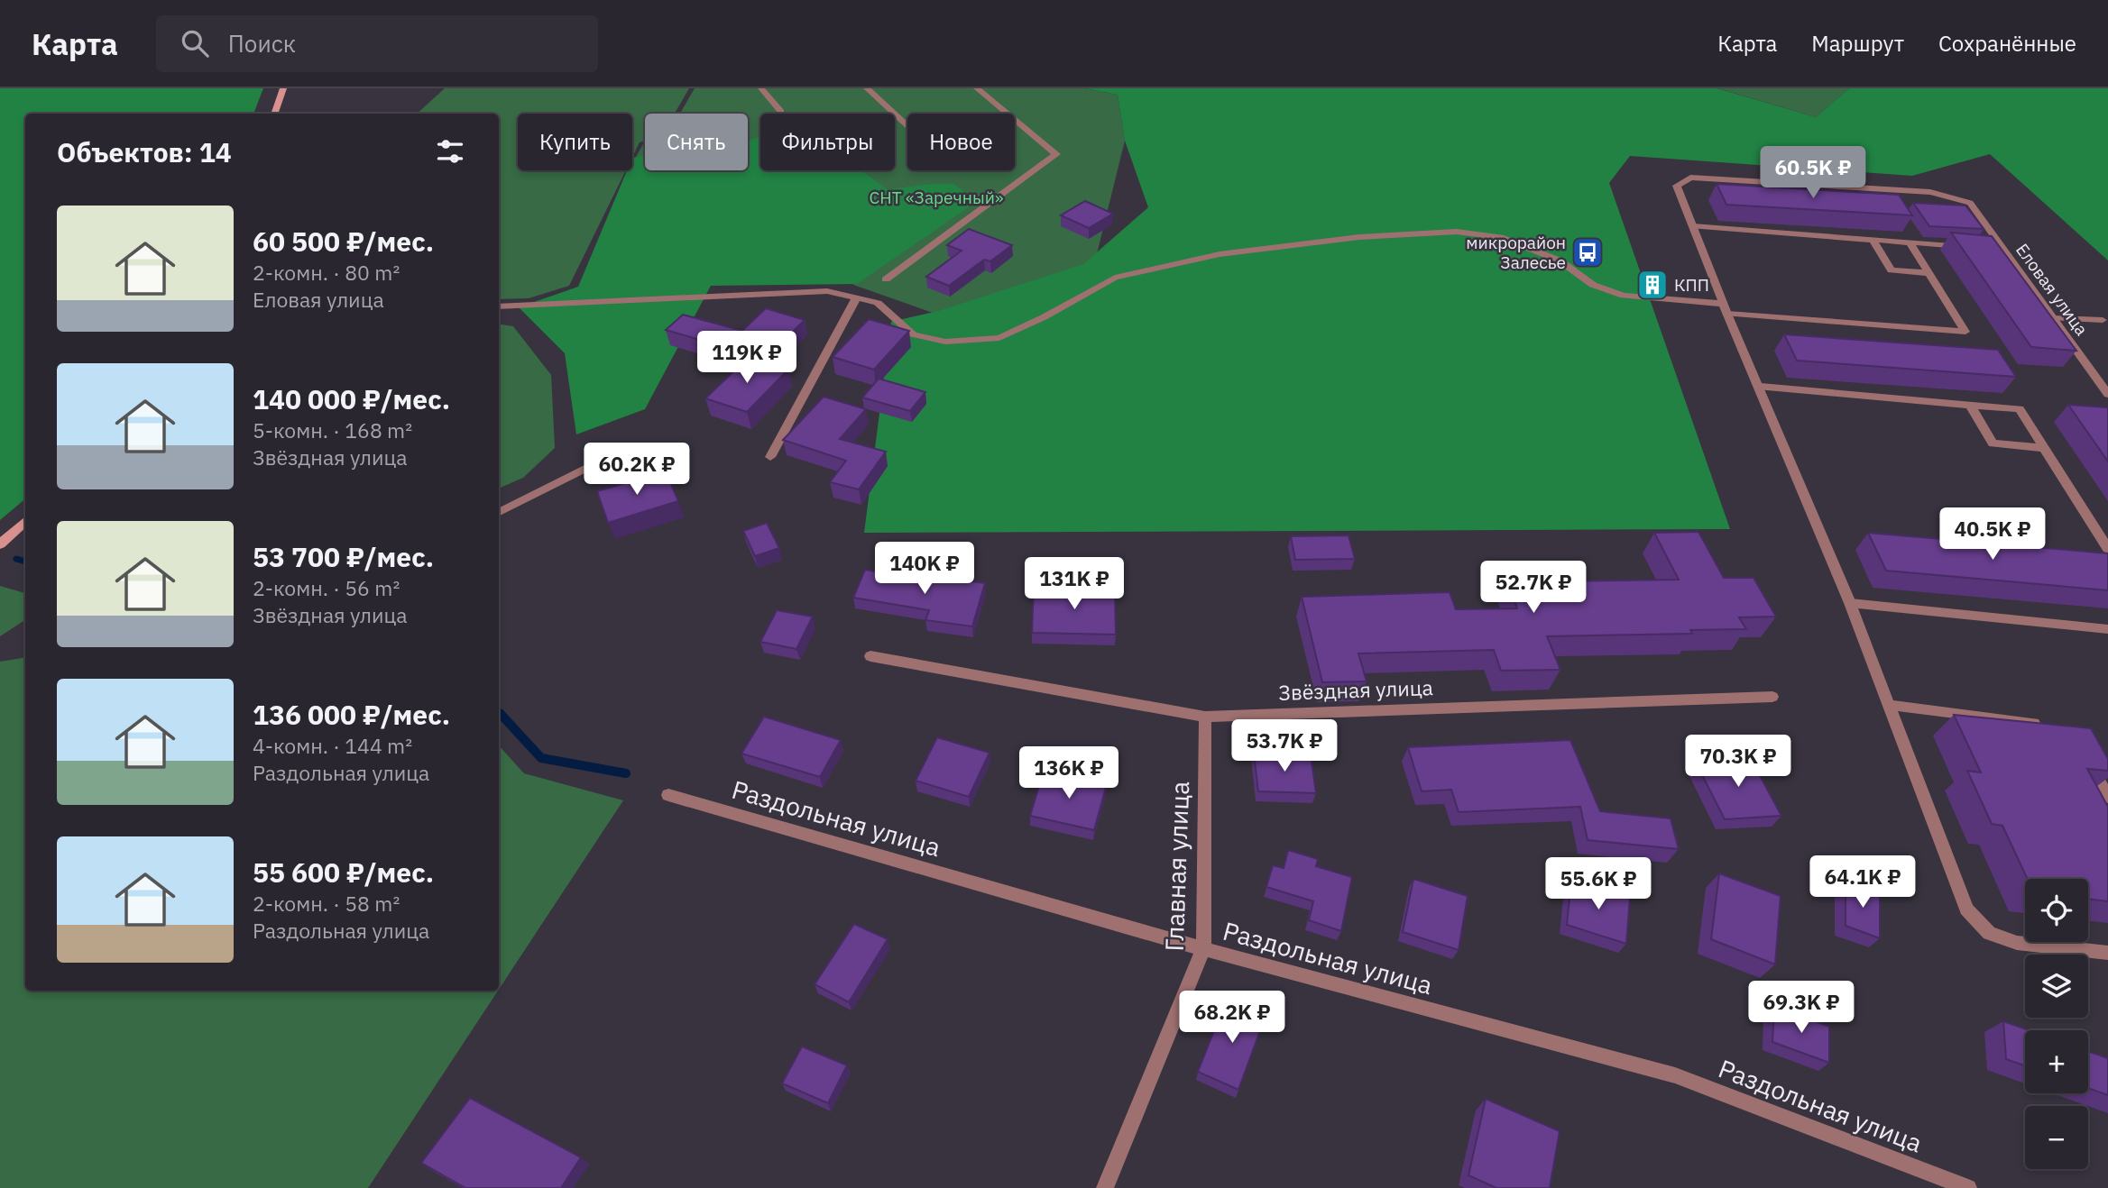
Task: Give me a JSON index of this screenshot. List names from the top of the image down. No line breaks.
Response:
{"streets":{"street":["Еловая улица","Звёздная улица","Раздольная улица","Главная улица"]},"crossings":[["Звёздная улица","Главная улица"],["Раздольная улица","Главная улица"]],"parks":["СНТ «Заречный»"],"places":{"bus stop":["микрорайон Залесье"],"building":["КПП"]},"page":{"header":"Карта","search":"Поиск","nav":["Карта","Маршрут","Сохранённые"],"chip":["Купить","Снять","Фильтры","Новое"],"heading":"Объектов: 14","price":["60.5K ₽","119K ₽","60.2K ₽","40.5K ₽","140K ₽","131K ₽","52.7K ₽","53.7K ₽","70.3K ₽","136K ₽","64.1K ₽","55.6K ₽","69.3K ₽","68.2K ₽"],"list":[{"name":"60 500 ₽/мес.","note":"2-комн. · 80 m² · Еловая улица"},{"name":"140 000 ₽/мес.","note":"5-комн. · 168 m² · Звёздная улица"},{"name":"53 700 ₽/мес.","note":"2-комн. · 56 m² · Звёздная улица"},{"name":"136 000 ₽/мес.","note":"4-комн. · 144 m² · Раздольная улица"},{"name":"55 600 ₽/мес.","note":"2-комн. · 58 m² · Раздольная улица"}],"map_buttons":["+","−"]}}
